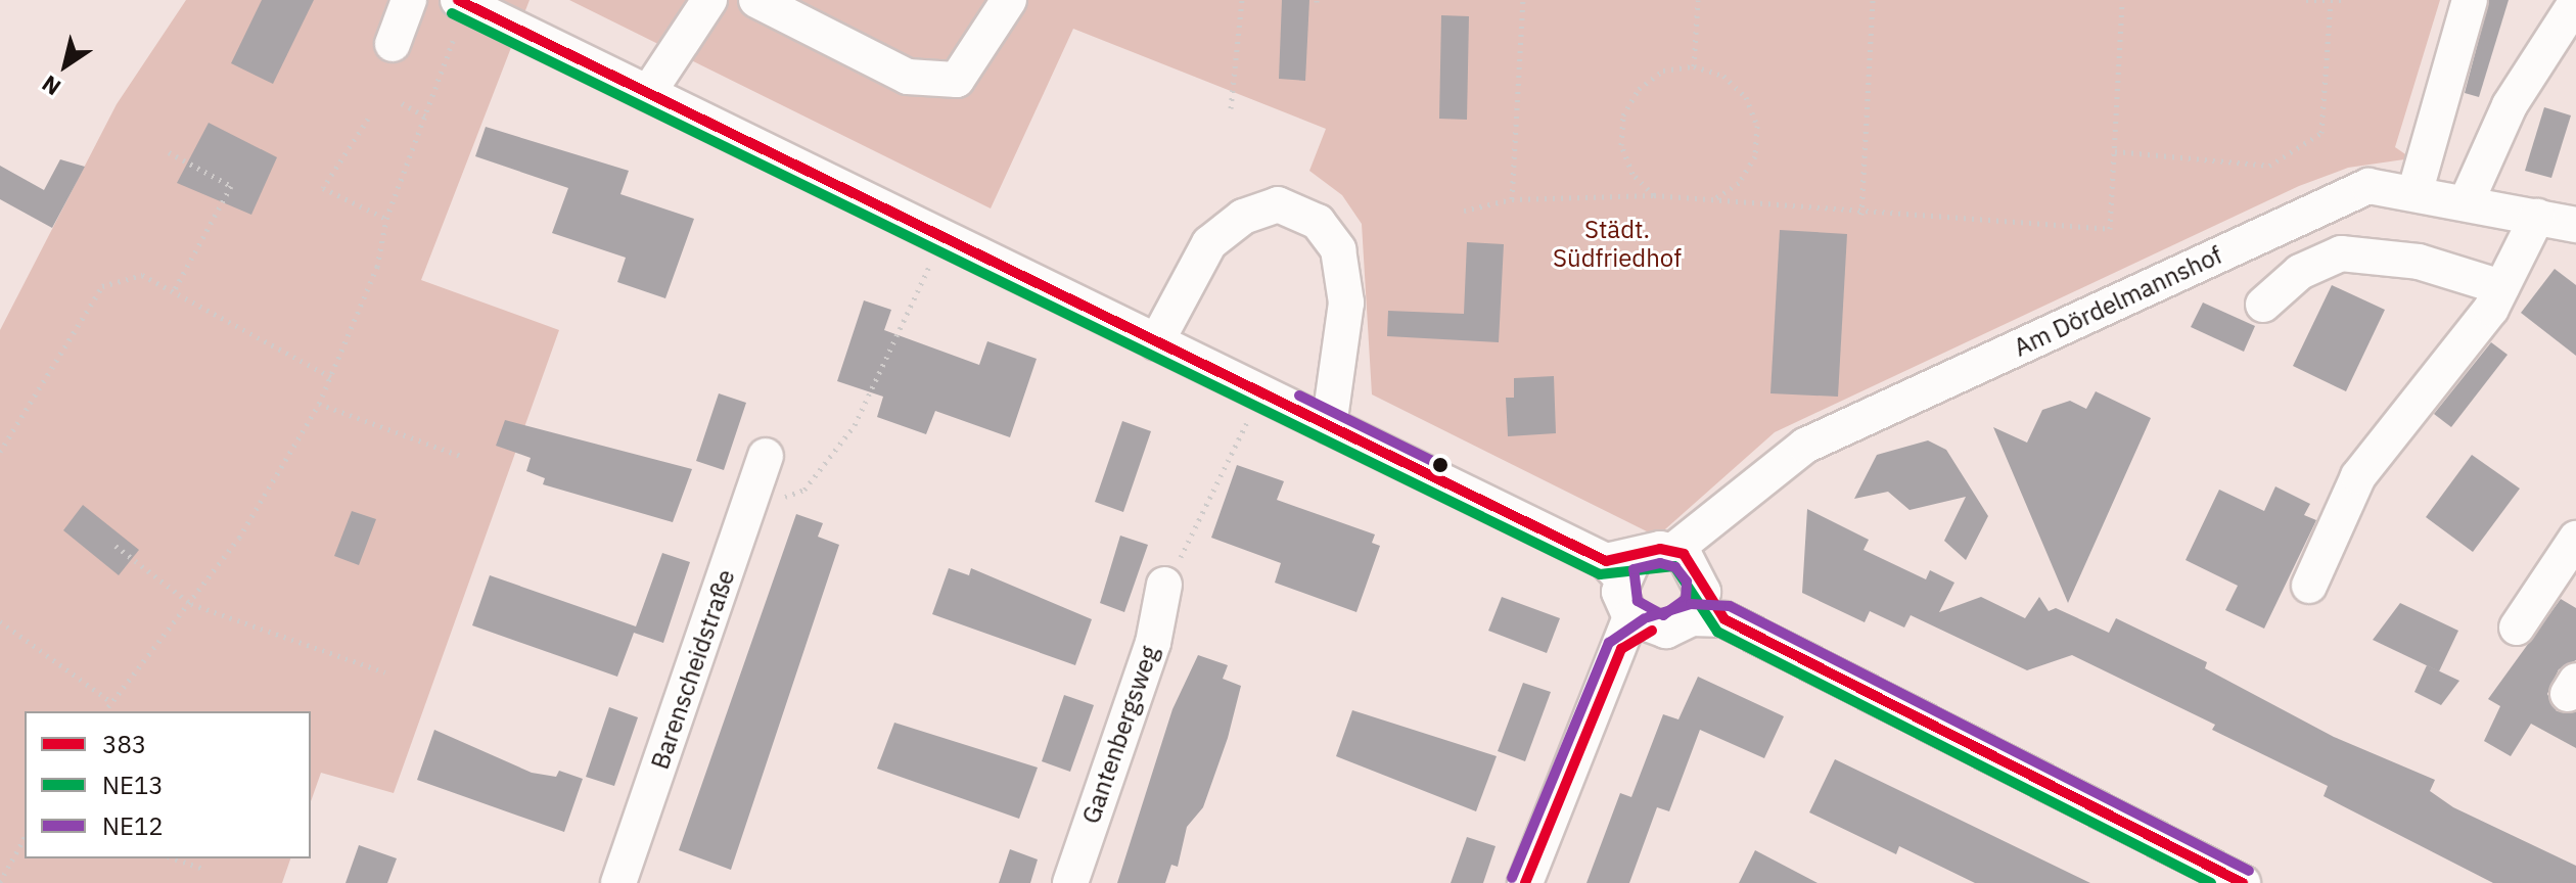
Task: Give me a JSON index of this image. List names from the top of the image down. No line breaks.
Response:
{"streets":{"street":["Am Dördelmannshof","Barenscheidstraße","Gantenbergsweg"]},"parks":["Städt. Südfriedhof"],"lines":["transit line 383","transit line NE13","transit line NE12"],"legend":["383","NE13","NE12"],"north":"bottom left"}
